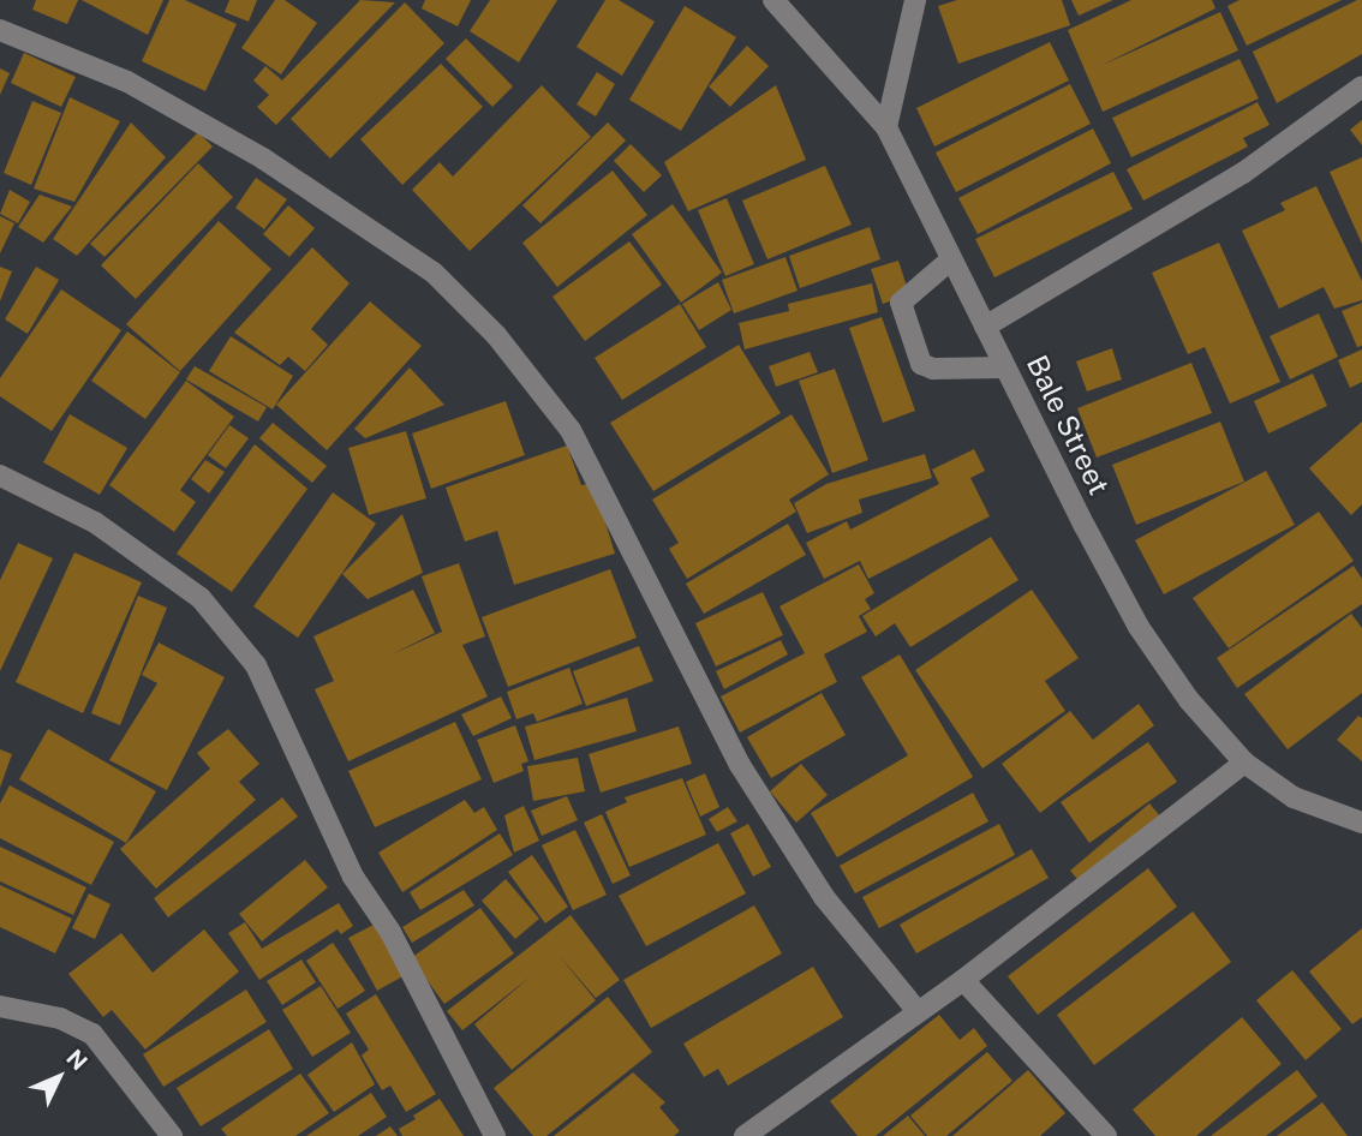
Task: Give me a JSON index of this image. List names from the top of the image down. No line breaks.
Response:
{"streets":{"street":["Bale Street"]},"north":"top right"}
